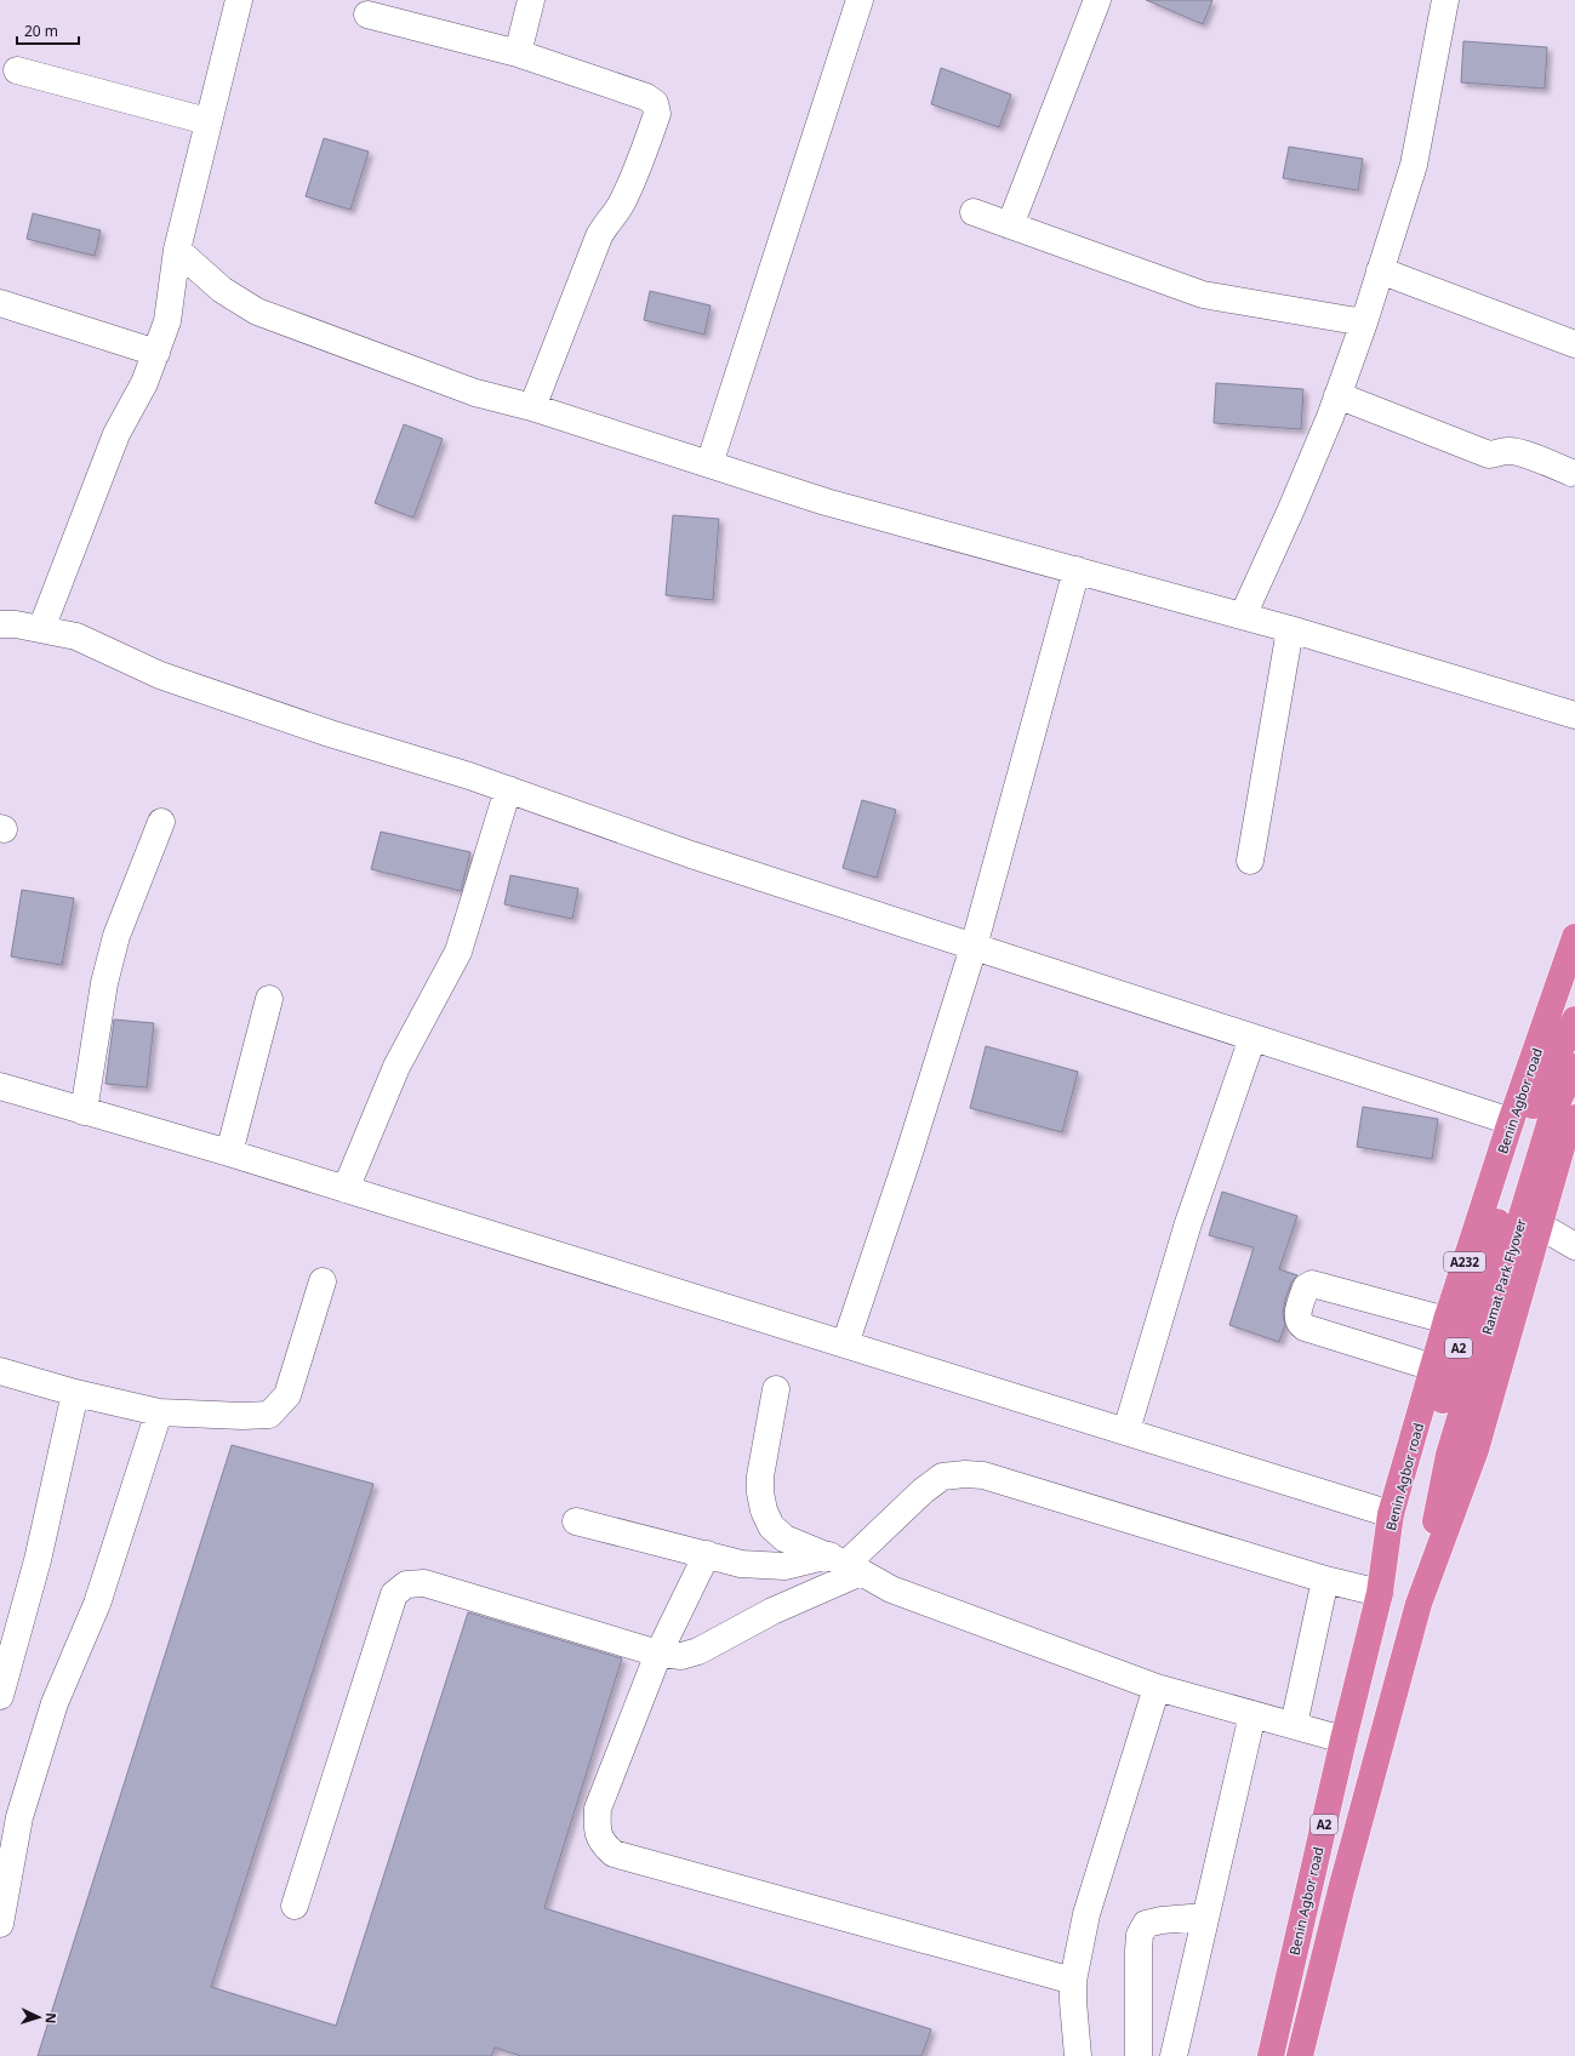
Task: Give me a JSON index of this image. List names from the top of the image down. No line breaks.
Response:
{"streets":{"highway":["Benin Agbor road","A232","Ramat Park Flyover","A2"]},"crossings":[["Benin Agbor road","Ramat Park Flyover"],["Ramat Park Flyover","A2"]],"scale_bar":"20 m","north":"right"}
